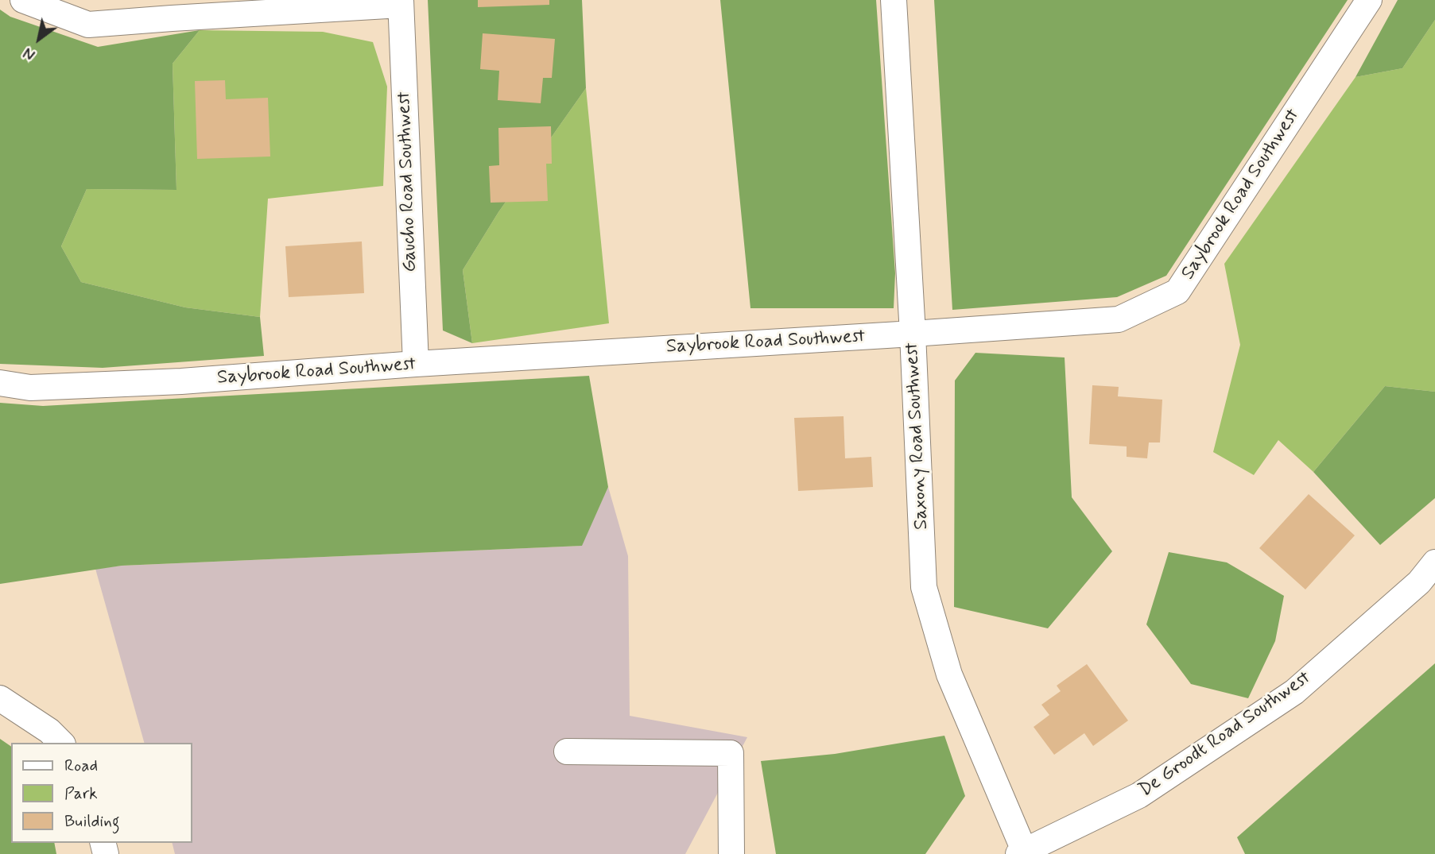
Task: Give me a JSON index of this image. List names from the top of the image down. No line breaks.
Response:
{"streets":{"street":["Gaucho Road Southwest","Saybrook Road Southwest","Saxony Road Southwest","De Groodt Road Southwest"]},"crossings":[["Gaucho Road Southwest","Saybrook Road Southwest"],["Saybrook Road Southwest","Saxony Road Southwest"],["Saxony Road Southwest","De Groodt Road Southwest"]],"legend":["Road","Park","Building"],"north":"bottom left"}
